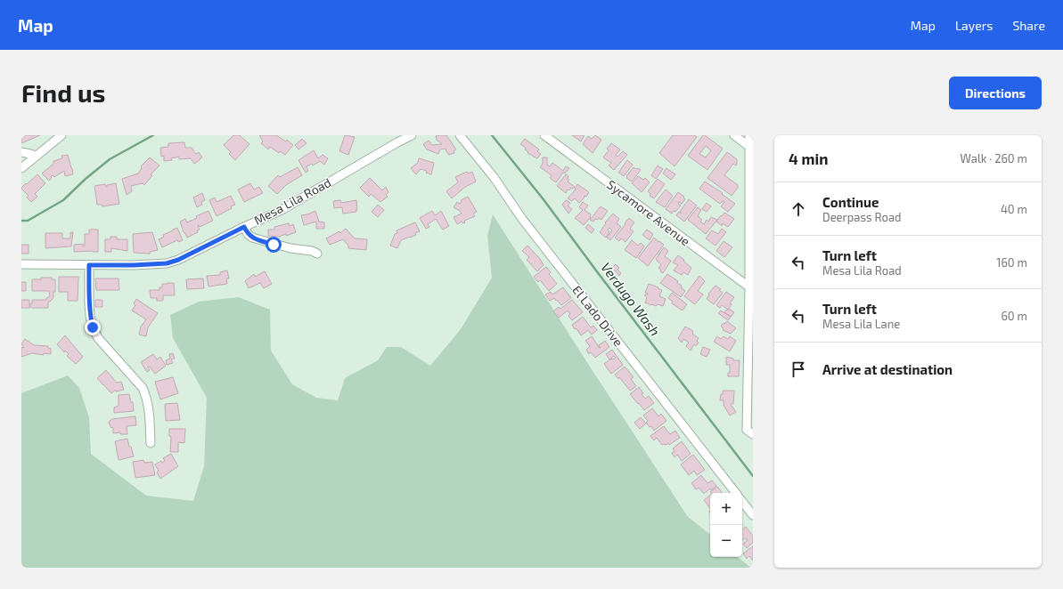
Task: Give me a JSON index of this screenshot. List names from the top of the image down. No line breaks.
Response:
{"streets":{"street":["Mesa Lila Road","Sycamore Avenue","El Lado Drive"]},"water":["Verdugo Wash"],"page":{"header":"Map","nav":["Map","Layers","Share"],"buttons":"Directions","title":"Find us","heading":["4 min","Walk · 260 m"],"list":[["Continue","Deerpass Road","40 m"],["Turn left","Mesa Lila Road","160 m"],["Turn left","Mesa Lila Lane","60 m"],"Arrive at destination"],"map_buttons":["+","−"]}}
